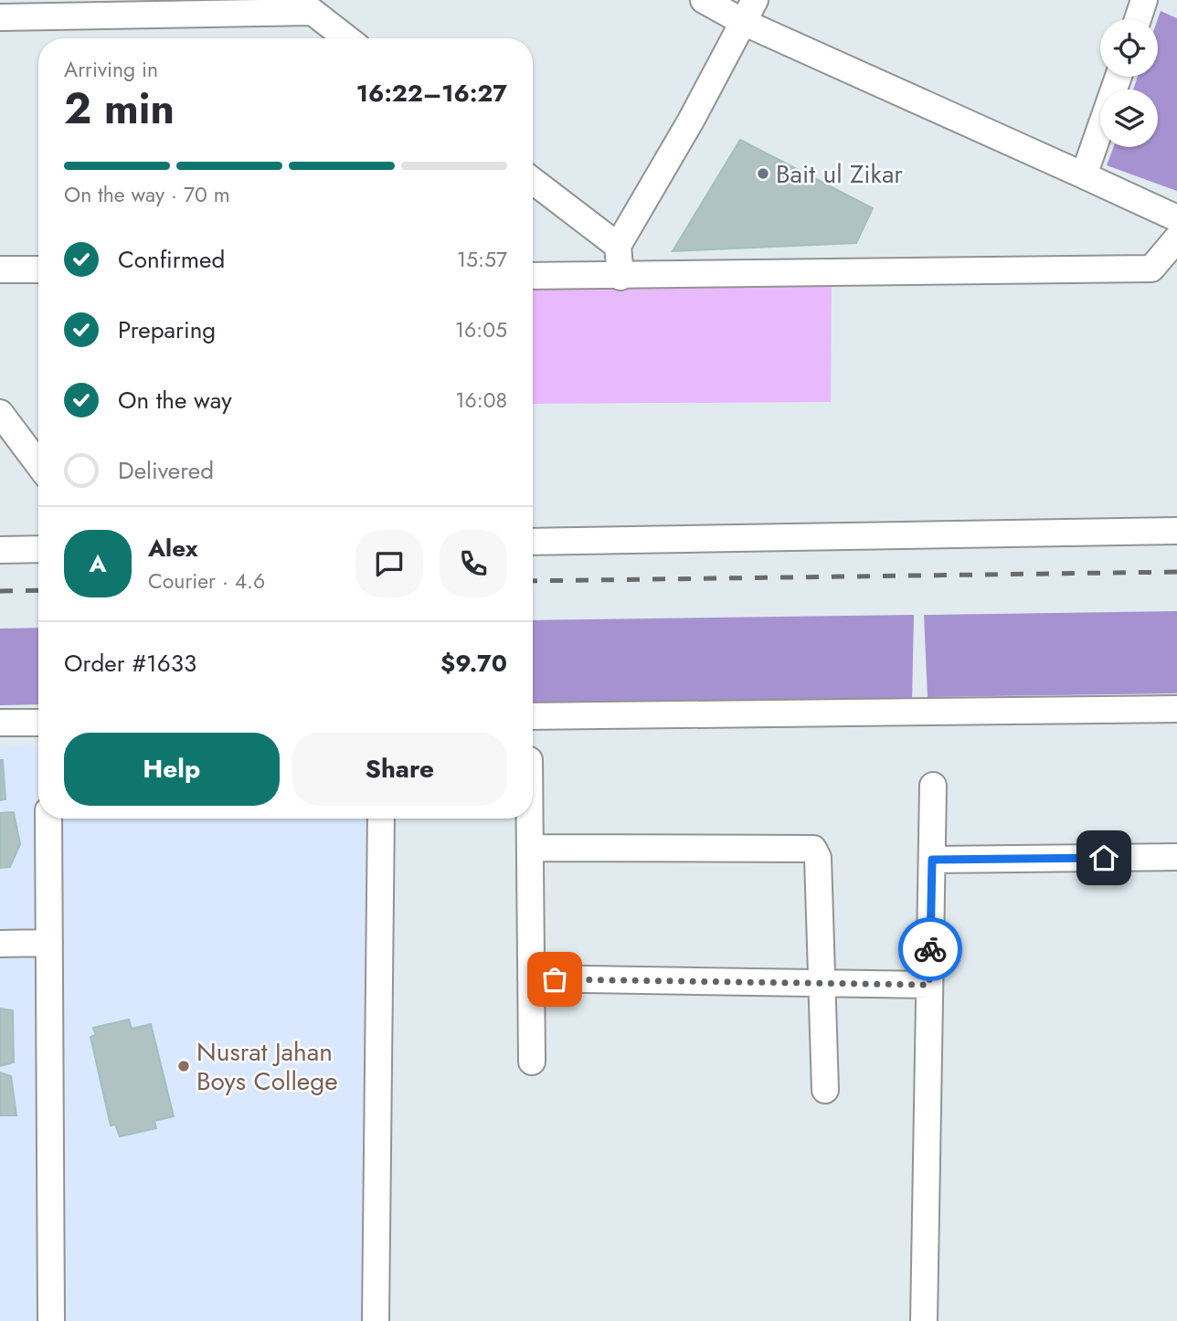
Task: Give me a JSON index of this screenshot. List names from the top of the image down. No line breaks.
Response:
{"places":["Bait ul Zikar","Nusrat Jahan Boys College"],"page":{"heading":["2 min","Arriving in","16:22–16:27"],"panel":["Alex","Courier · 4.6","Order #1633","$9.70"],"bar":"On the way · 70 m","list":[["Confirmed","15:57"],["Preparing","16:05"],["On the way","16:08"],"Delivered"],"round":"A","buttons":["Help","Share"]}}
